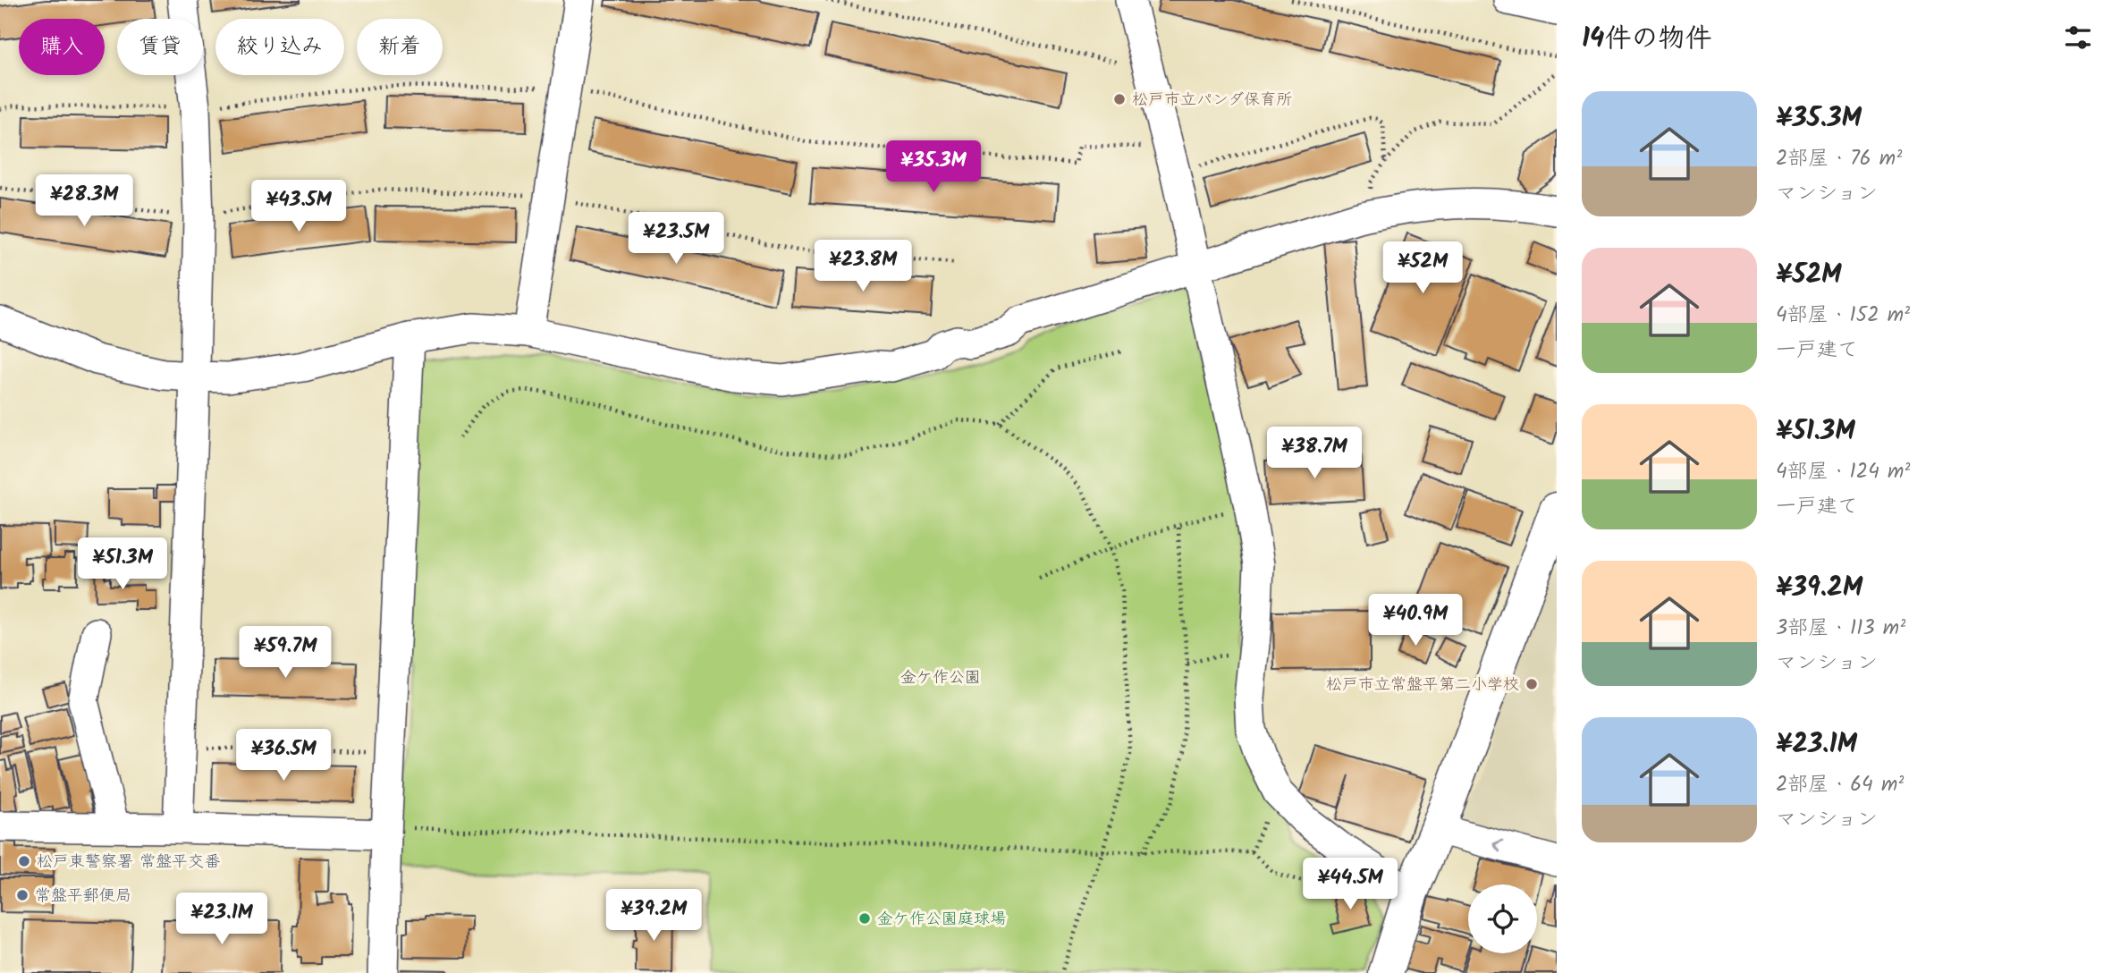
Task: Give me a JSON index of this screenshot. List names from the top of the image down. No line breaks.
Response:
{"parks":["金ケ作公園"],"places":["松戸市立パンダ保育所","松戸市立常盤平第二小学校","松戸東警察署 常盤平交番","常盤平郵便局","金ケ作公園庭球場"],"page":{"heading":"14件の物件","chip":["購入","賃貸","絞り込み","新着"],"list":[{"name":"¥35.3M","note":"2部屋 · 76 m² · マンション"},{"name":"¥52M","note":"4部屋 · 152 m² · 一戸建て"},{"name":"¥51.3M","note":"4部屋 · 124 m² · 一戸建て"},{"name":"¥39.2M","note":"3部屋 · 113 m² · マンション"},{"name":"¥23.1M","note":"2部屋 · 64 m² · マンション"}],"price":["¥35.3M","¥28.3M","¥43.5M","¥23.5M","¥23.8M","¥52M","¥38.7M","¥51.3M","¥40.9M","¥59.7M","¥36.5M","¥44.5M","¥39.2M","¥23.1M"]}}
